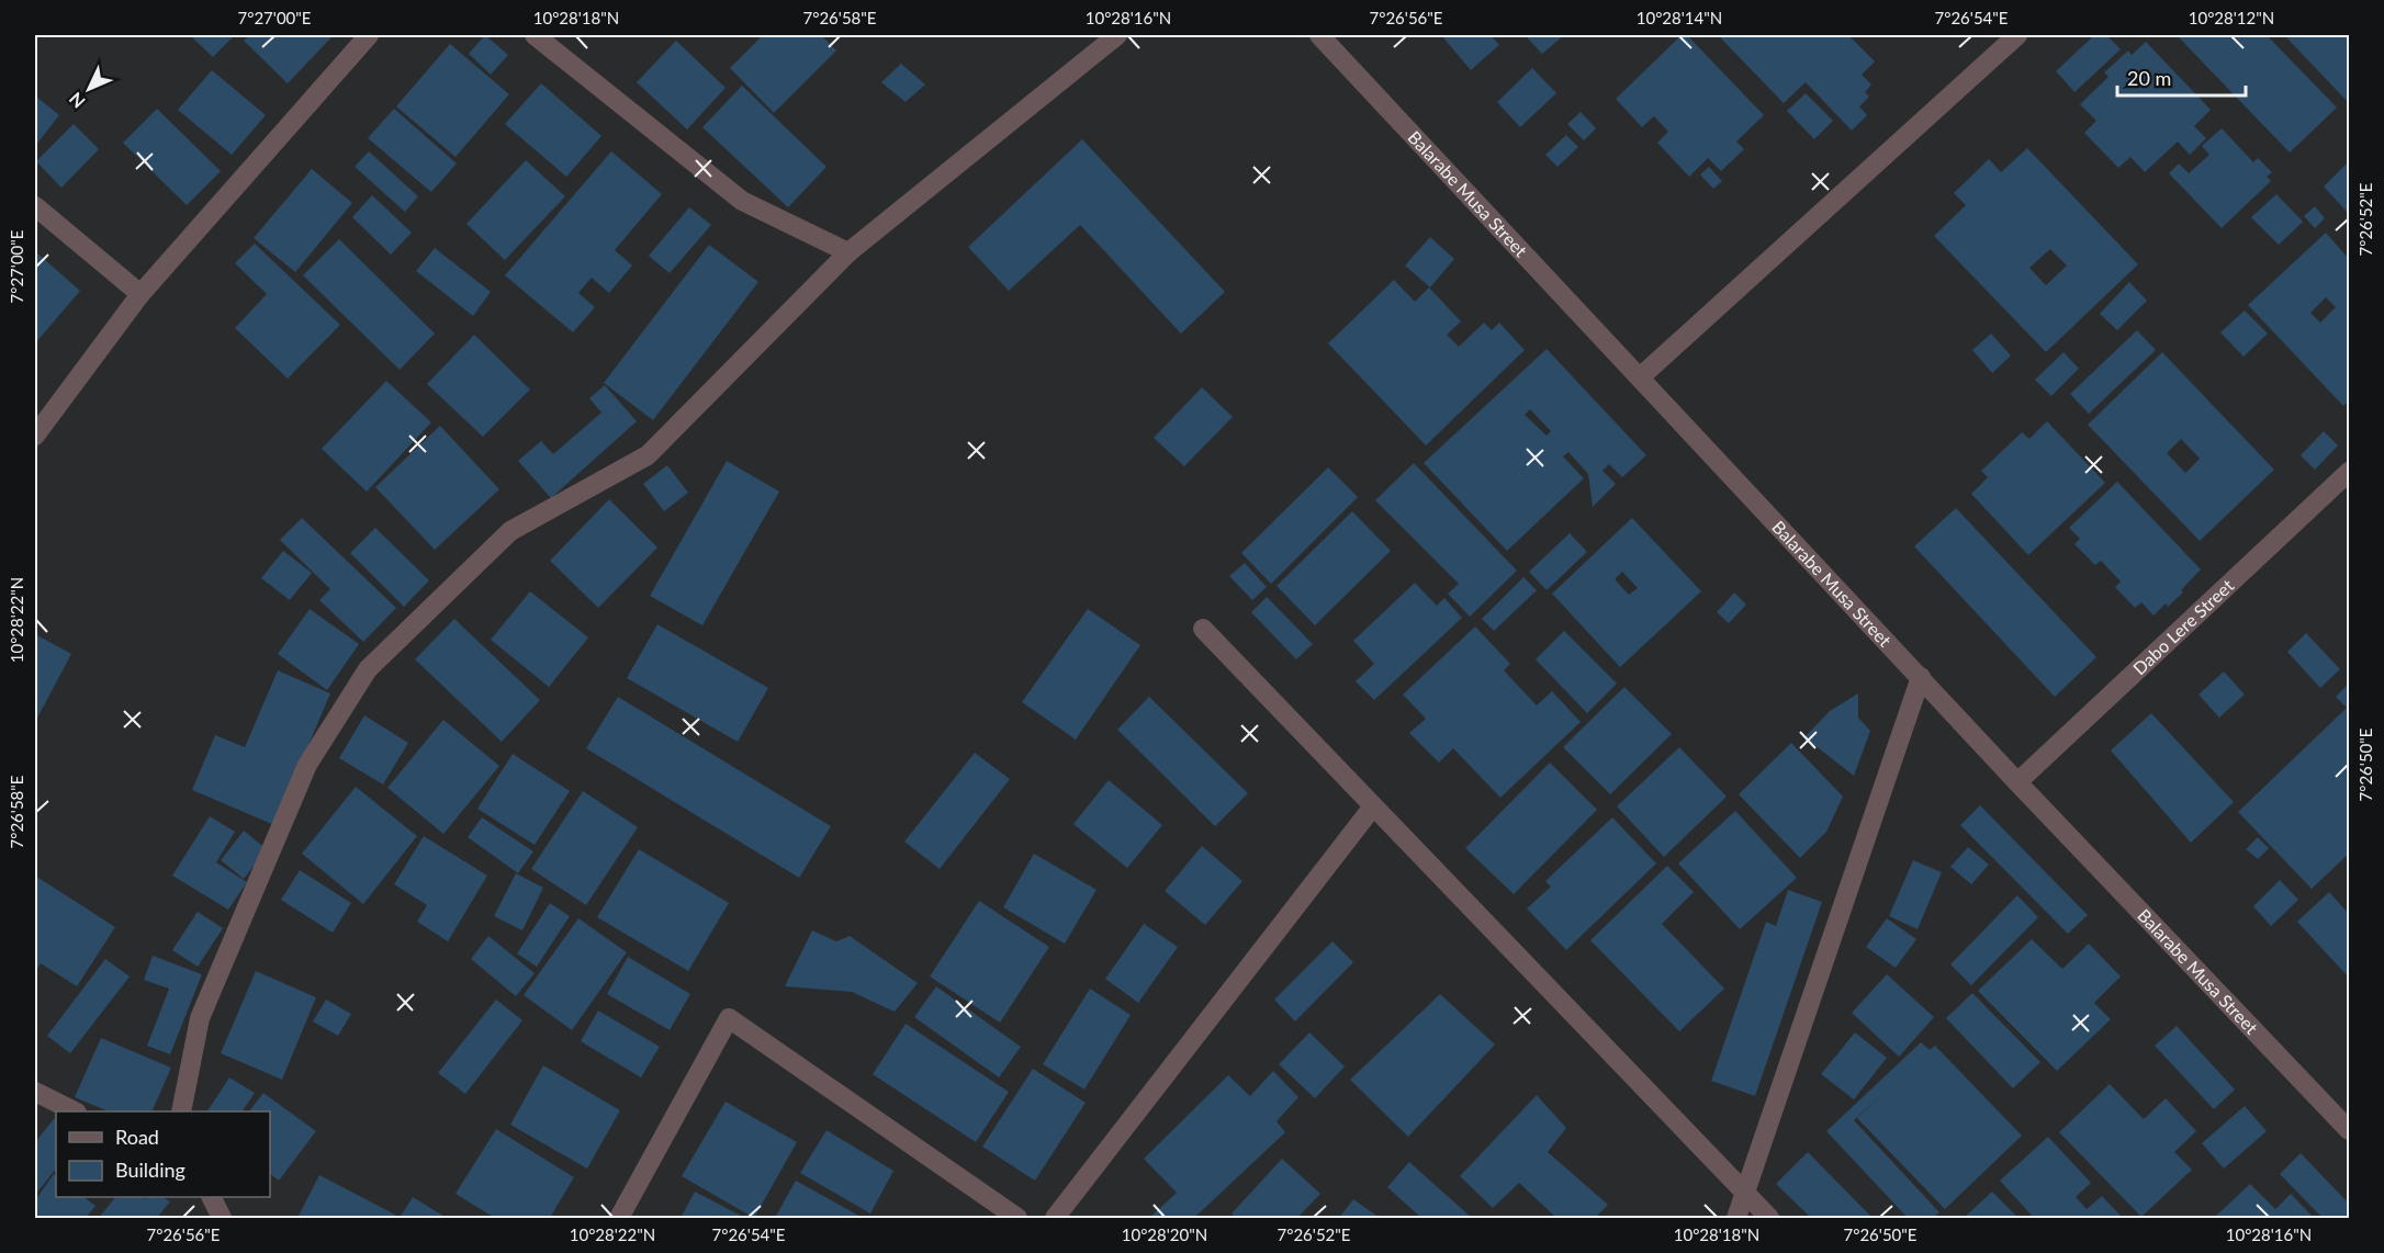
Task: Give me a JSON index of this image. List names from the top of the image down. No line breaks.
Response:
{"streets":{"street":["Balarabe Musa Street","Dabo Lere Street"]},"crossings":[["Balarabe Musa Street","Dabo Lere Street"]],"legend":["Road","Building"],"scale_bar":"20 m","north":"bottom left","coordinates":["7°27'00\"E","10°28'18\"N","7°26'58\"E","10°28'16\"N","7°26'56\"E","10°28'14\"N","7°26'54\"E","10°28'12\"N","7°26'52\"E","10°28'22\"N","7°26'50\"E","10°28'20\"N"]}
